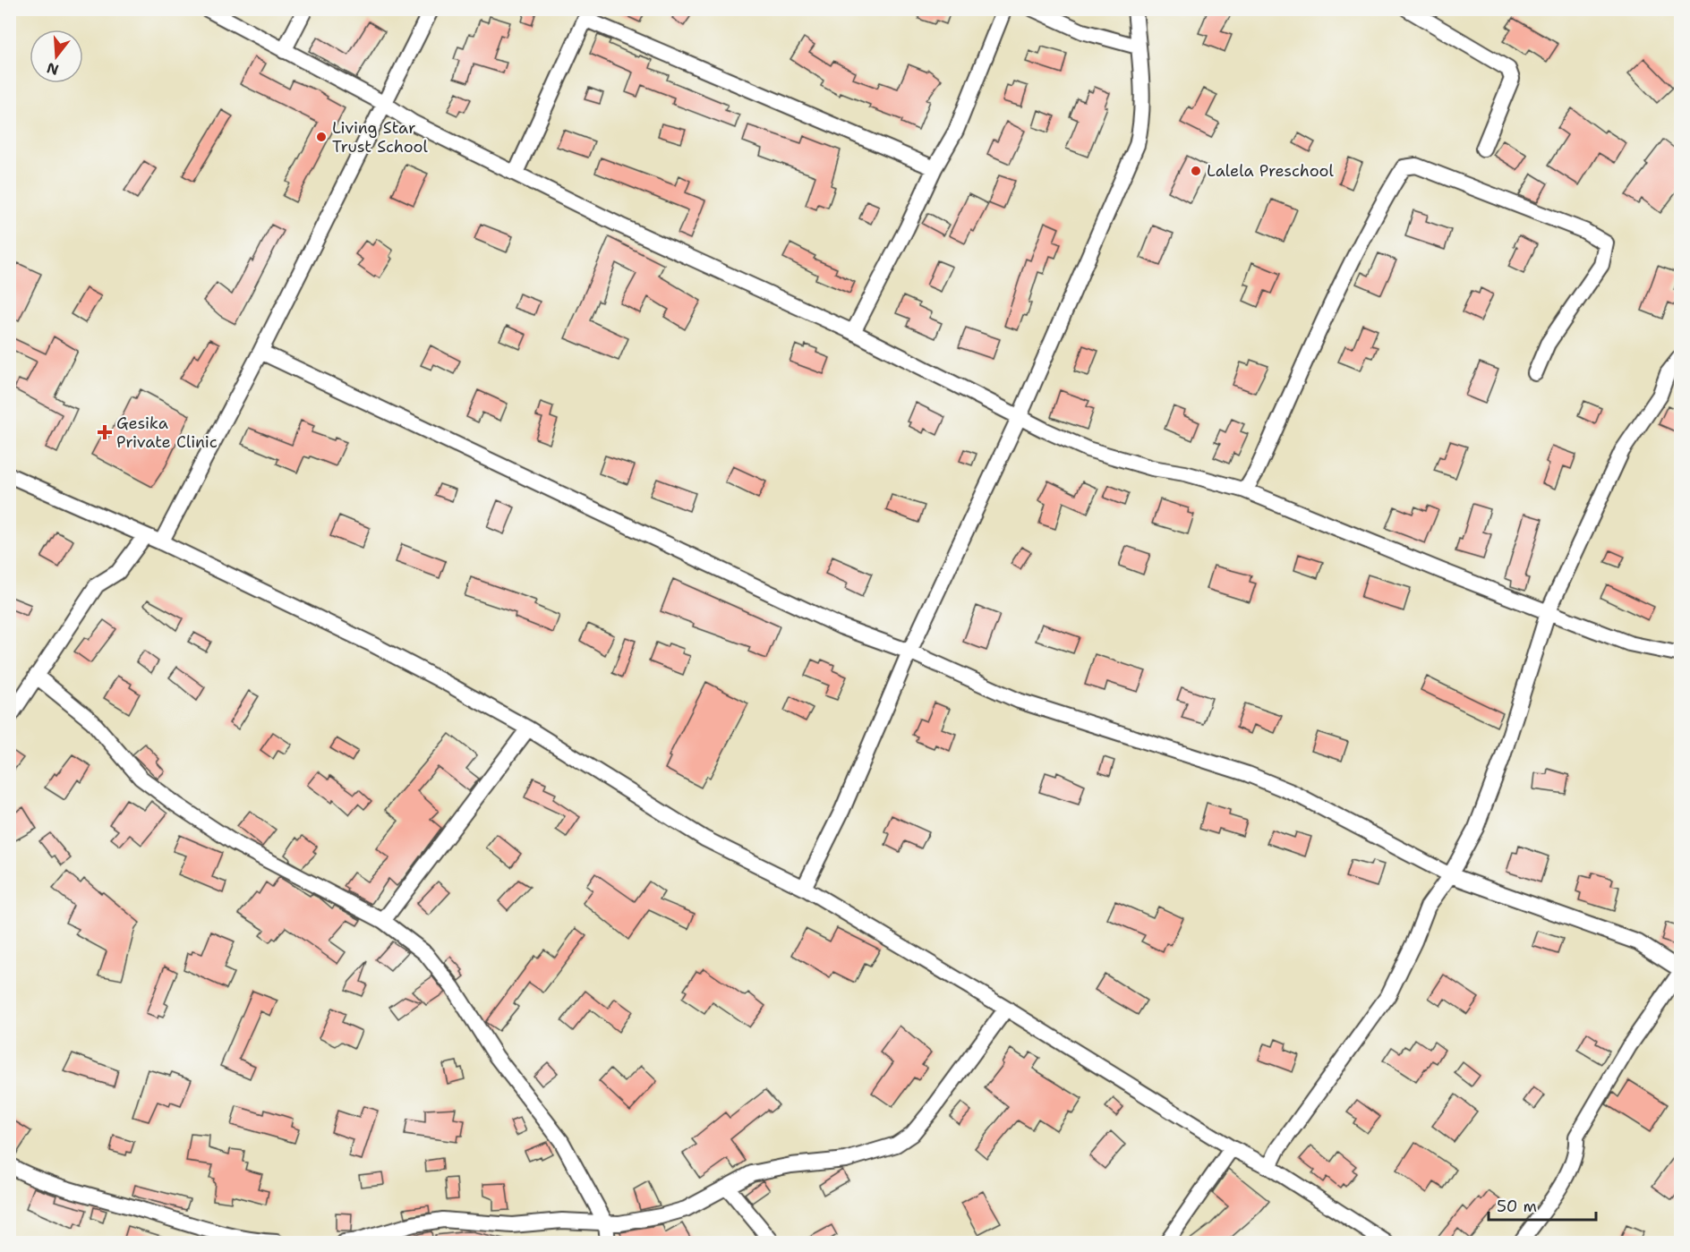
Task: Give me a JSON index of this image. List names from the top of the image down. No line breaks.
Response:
{"places":{"other":["Living Star Trust School","Lalela Preschool"],"health":["Gesika Private Clinic"]},"scale_bar":"50 m","north":"bottom"}
